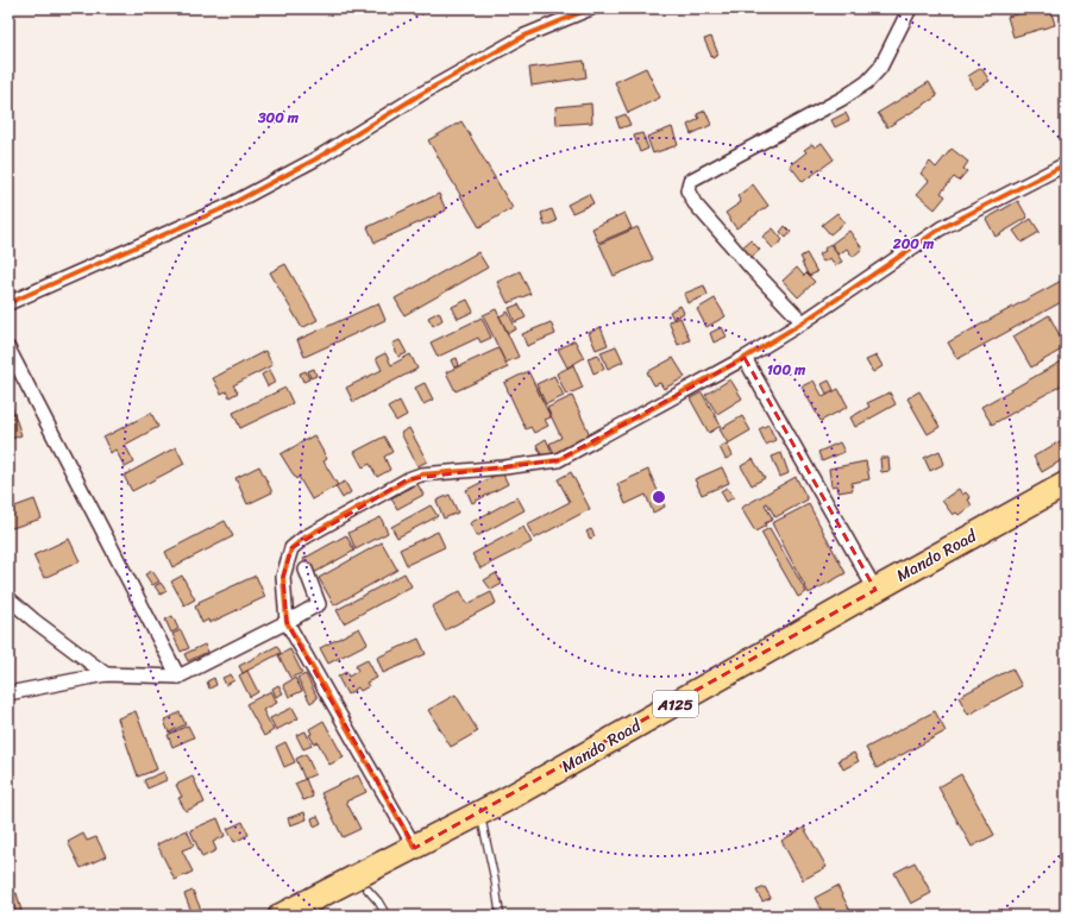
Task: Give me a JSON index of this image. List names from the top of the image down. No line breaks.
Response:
{"streets":{"highway":["Mando Road","A125"]},"rings":["300 m","200 m","100 m"]}
